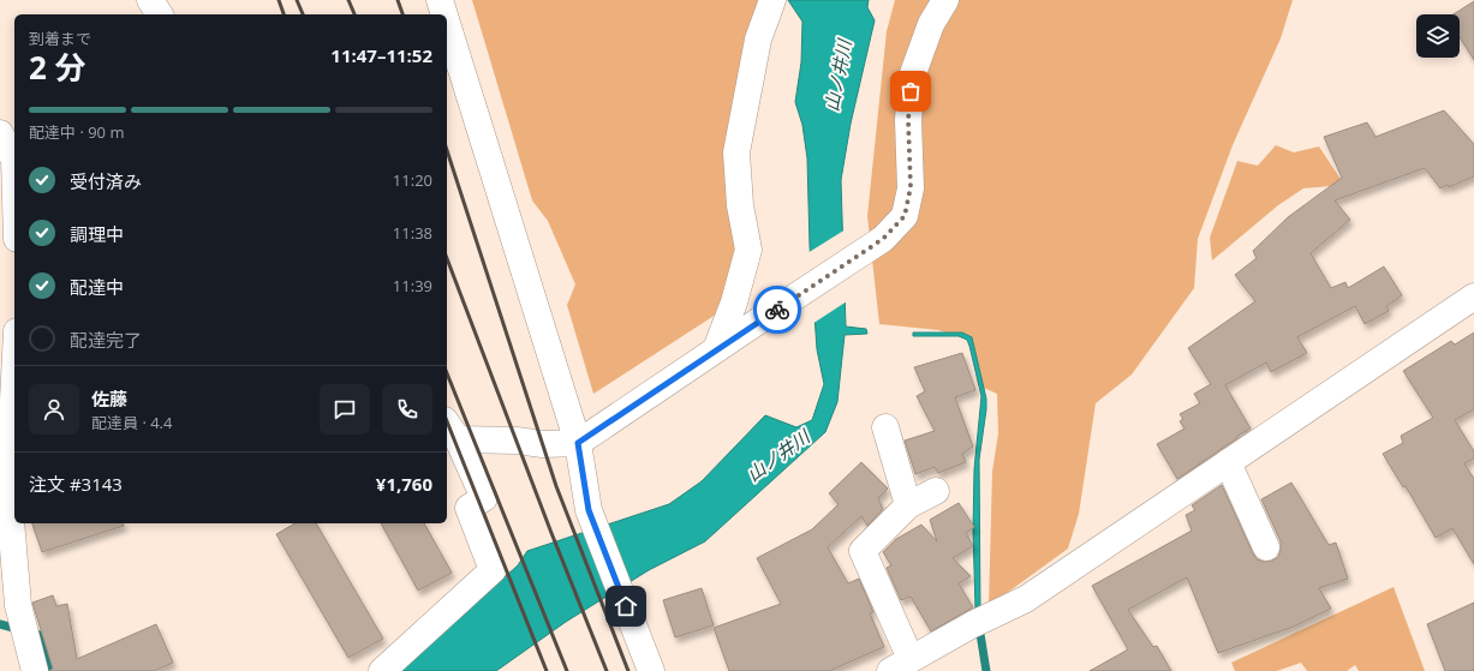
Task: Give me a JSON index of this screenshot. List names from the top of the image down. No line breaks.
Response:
{"water":["山ノ井川"],"page":{"heading":["2 分","到着まで","11:47–11:52"],"panel":["佐藤","配達員 · 4.4","注文 #3143","¥1,760"],"bar":"配達中 · 90 m","list":[["受付済み","11:20"],["調理中","11:38"],["配達中","11:39"],"配達完了"]}}
